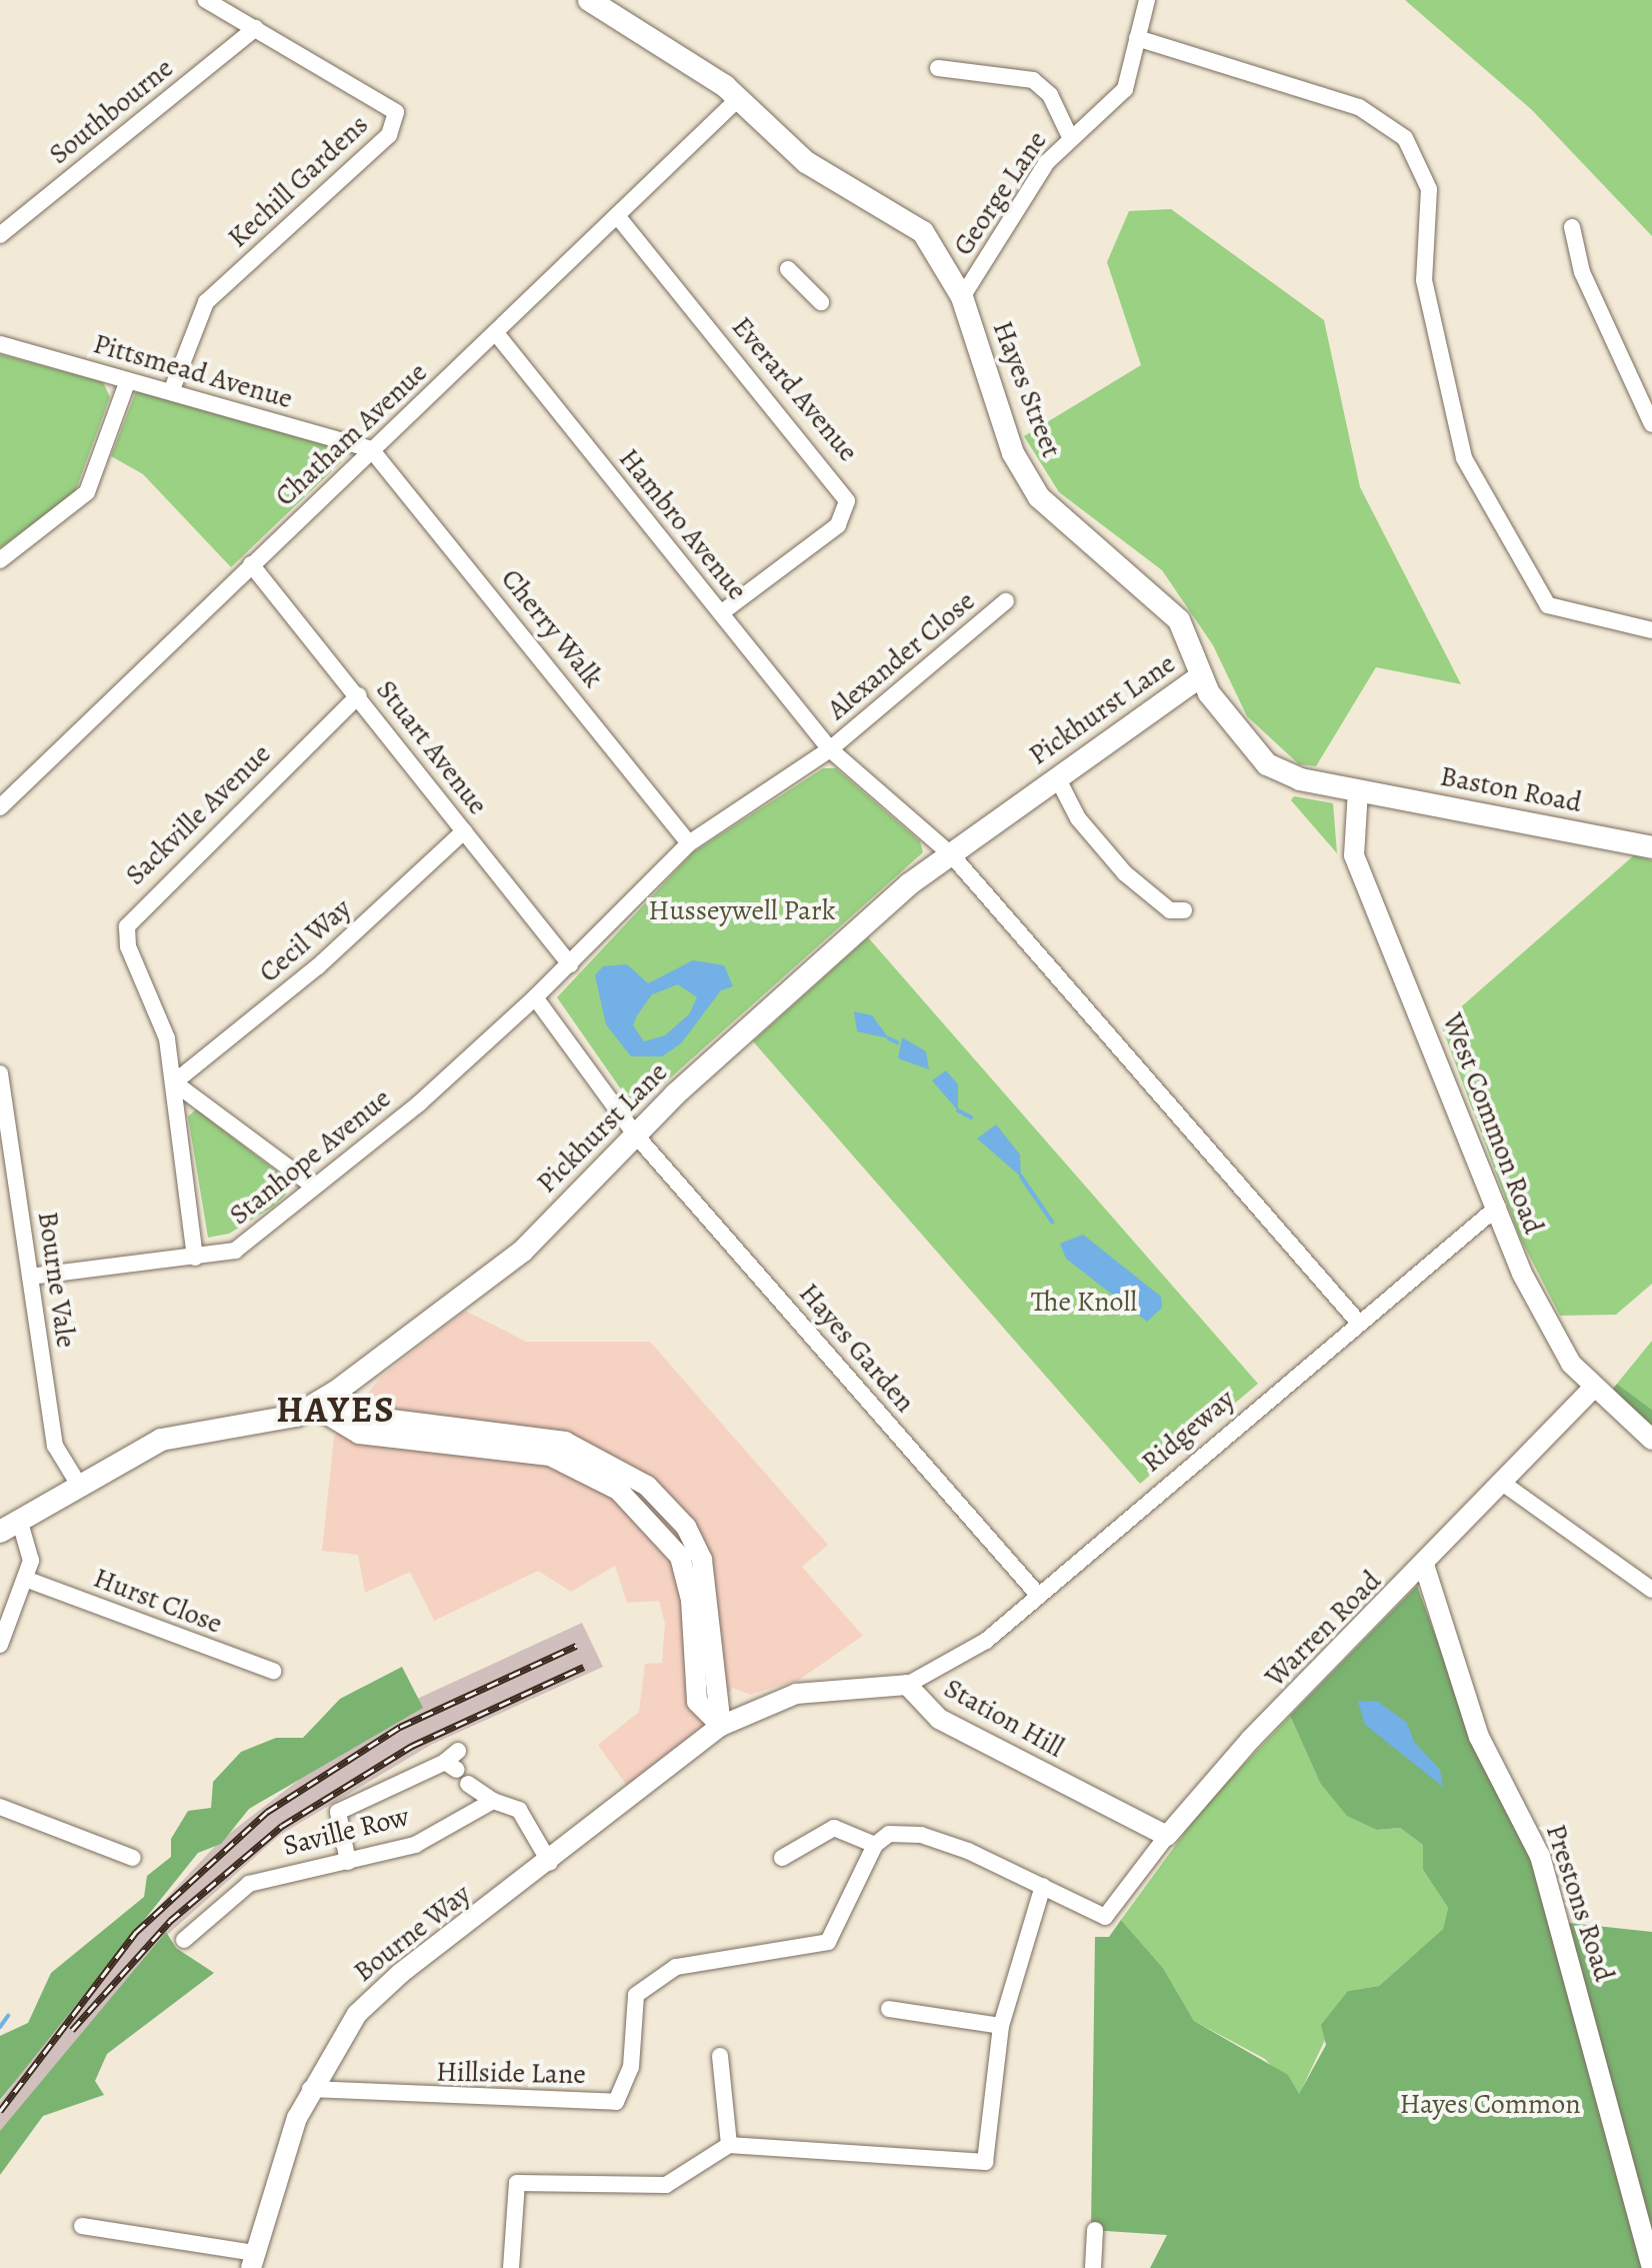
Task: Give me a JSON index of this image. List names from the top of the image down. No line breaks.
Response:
{"streets":{"main road":["Hayes Street","Pickhurst Lane","Baston Road"],"street":["Southbourne","Kechill Gardens","George Lane","Pittsmead Avenue","Everard Avenue","Chatham Avenue","Hambro Avenue","Cherry Walk","Alexander Close","Stuart Avenue","Sackville Avenue","Cecil Way","West Common Road","Stanhope Avenue","Bourne Vale","Hayes Garden","Ridgeway","Hurst Close","Warren Road","Station Hill","Saville Row","Prestons Road","Bourne Way","Hillside Lane"]},"crossings":[["Southbourne","Kechill Gardens"],["Kechill Gardens","Pittsmead Avenue"],["George Lane","Hayes Street"],["Pittsmead Avenue","Chatham Avenue"],["Pittsmead Avenue","Cherry Walk"],["Everard Avenue","Chatham Avenue"],["Everard Avenue","Hambro Avenue"],["Hayes Street","Chatham Avenue"],["Hayes Street","Pickhurst Lane"],["Hayes Street","Baston Road"],["Hayes Street","West Common Road"],["Chatham Avenue","Hambro Avenue"],["Chatham Avenue","Cherry Walk"],["Chatham Avenue","Stuart Avenue"],["Hambro Avenue","Alexander Close"],["Hambro Avenue","Pickhurst Lane"],["Cherry Walk","Alexander Close"],["Cherry Walk","Stanhope Avenue"],["Alexander Close","Stanhope Avenue"],["Pickhurst Lane","Bourne Vale"],["Pickhurst Lane","Hayes Garden"],["Stuart Avenue","Sackville Avenue"],["Stuart Avenue","Cecil Way"],["Stuart Avenue","Stanhope Avenue"],["Baston Road","West Common Road"],["Sackville Avenue","Cecil Way"],["Sackville Avenue","Stanhope Avenue"],["West Common Road","Ridgeway"],["West Common Road","Warren Road"],["Stanhope Avenue","Bourne Vale"],["Stanhope Avenue","Hayes Garden"],["Hayes Garden","Ridgeway"],["Ridgeway","Station Hill"],["Warren Road","Station Hill"],["Warren Road","Prestons Road"],["Station Hill","Bourne Way"],["Bourne Way","Hillside Lane"]],"districts":["HAYES"],"parks":["Husseywell Park","The Knoll","Hayes Common"]}
